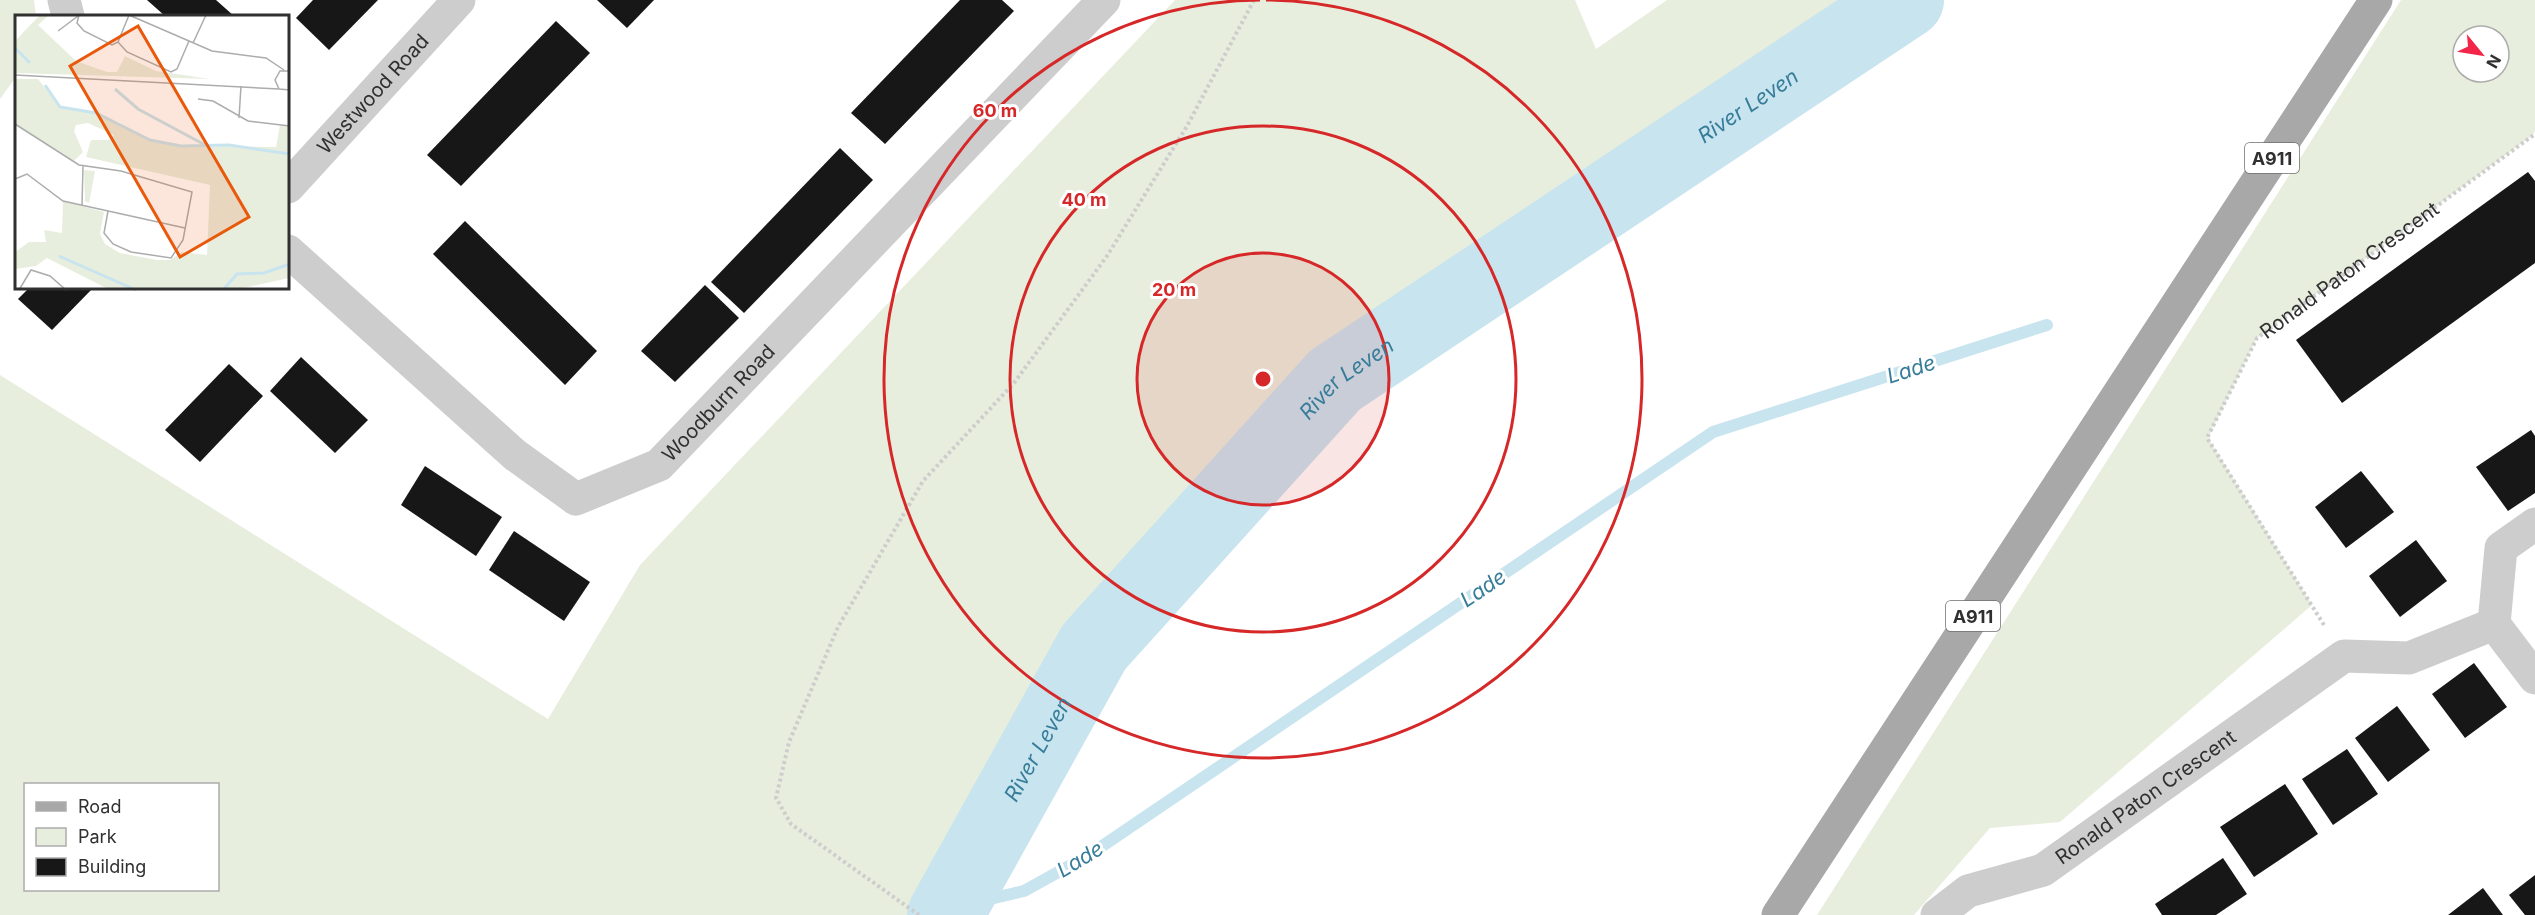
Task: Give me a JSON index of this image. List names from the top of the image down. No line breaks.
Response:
{"streets":{"main road":["A911"],"street":["Westwood Road","Ronald Paton Crescent","Woodburn Road"]},"water":["River Leven","Lade"],"legend":["Road","Park","Building"],"north":"bottom right","rings":["60 m","40 m","20 m"]}
